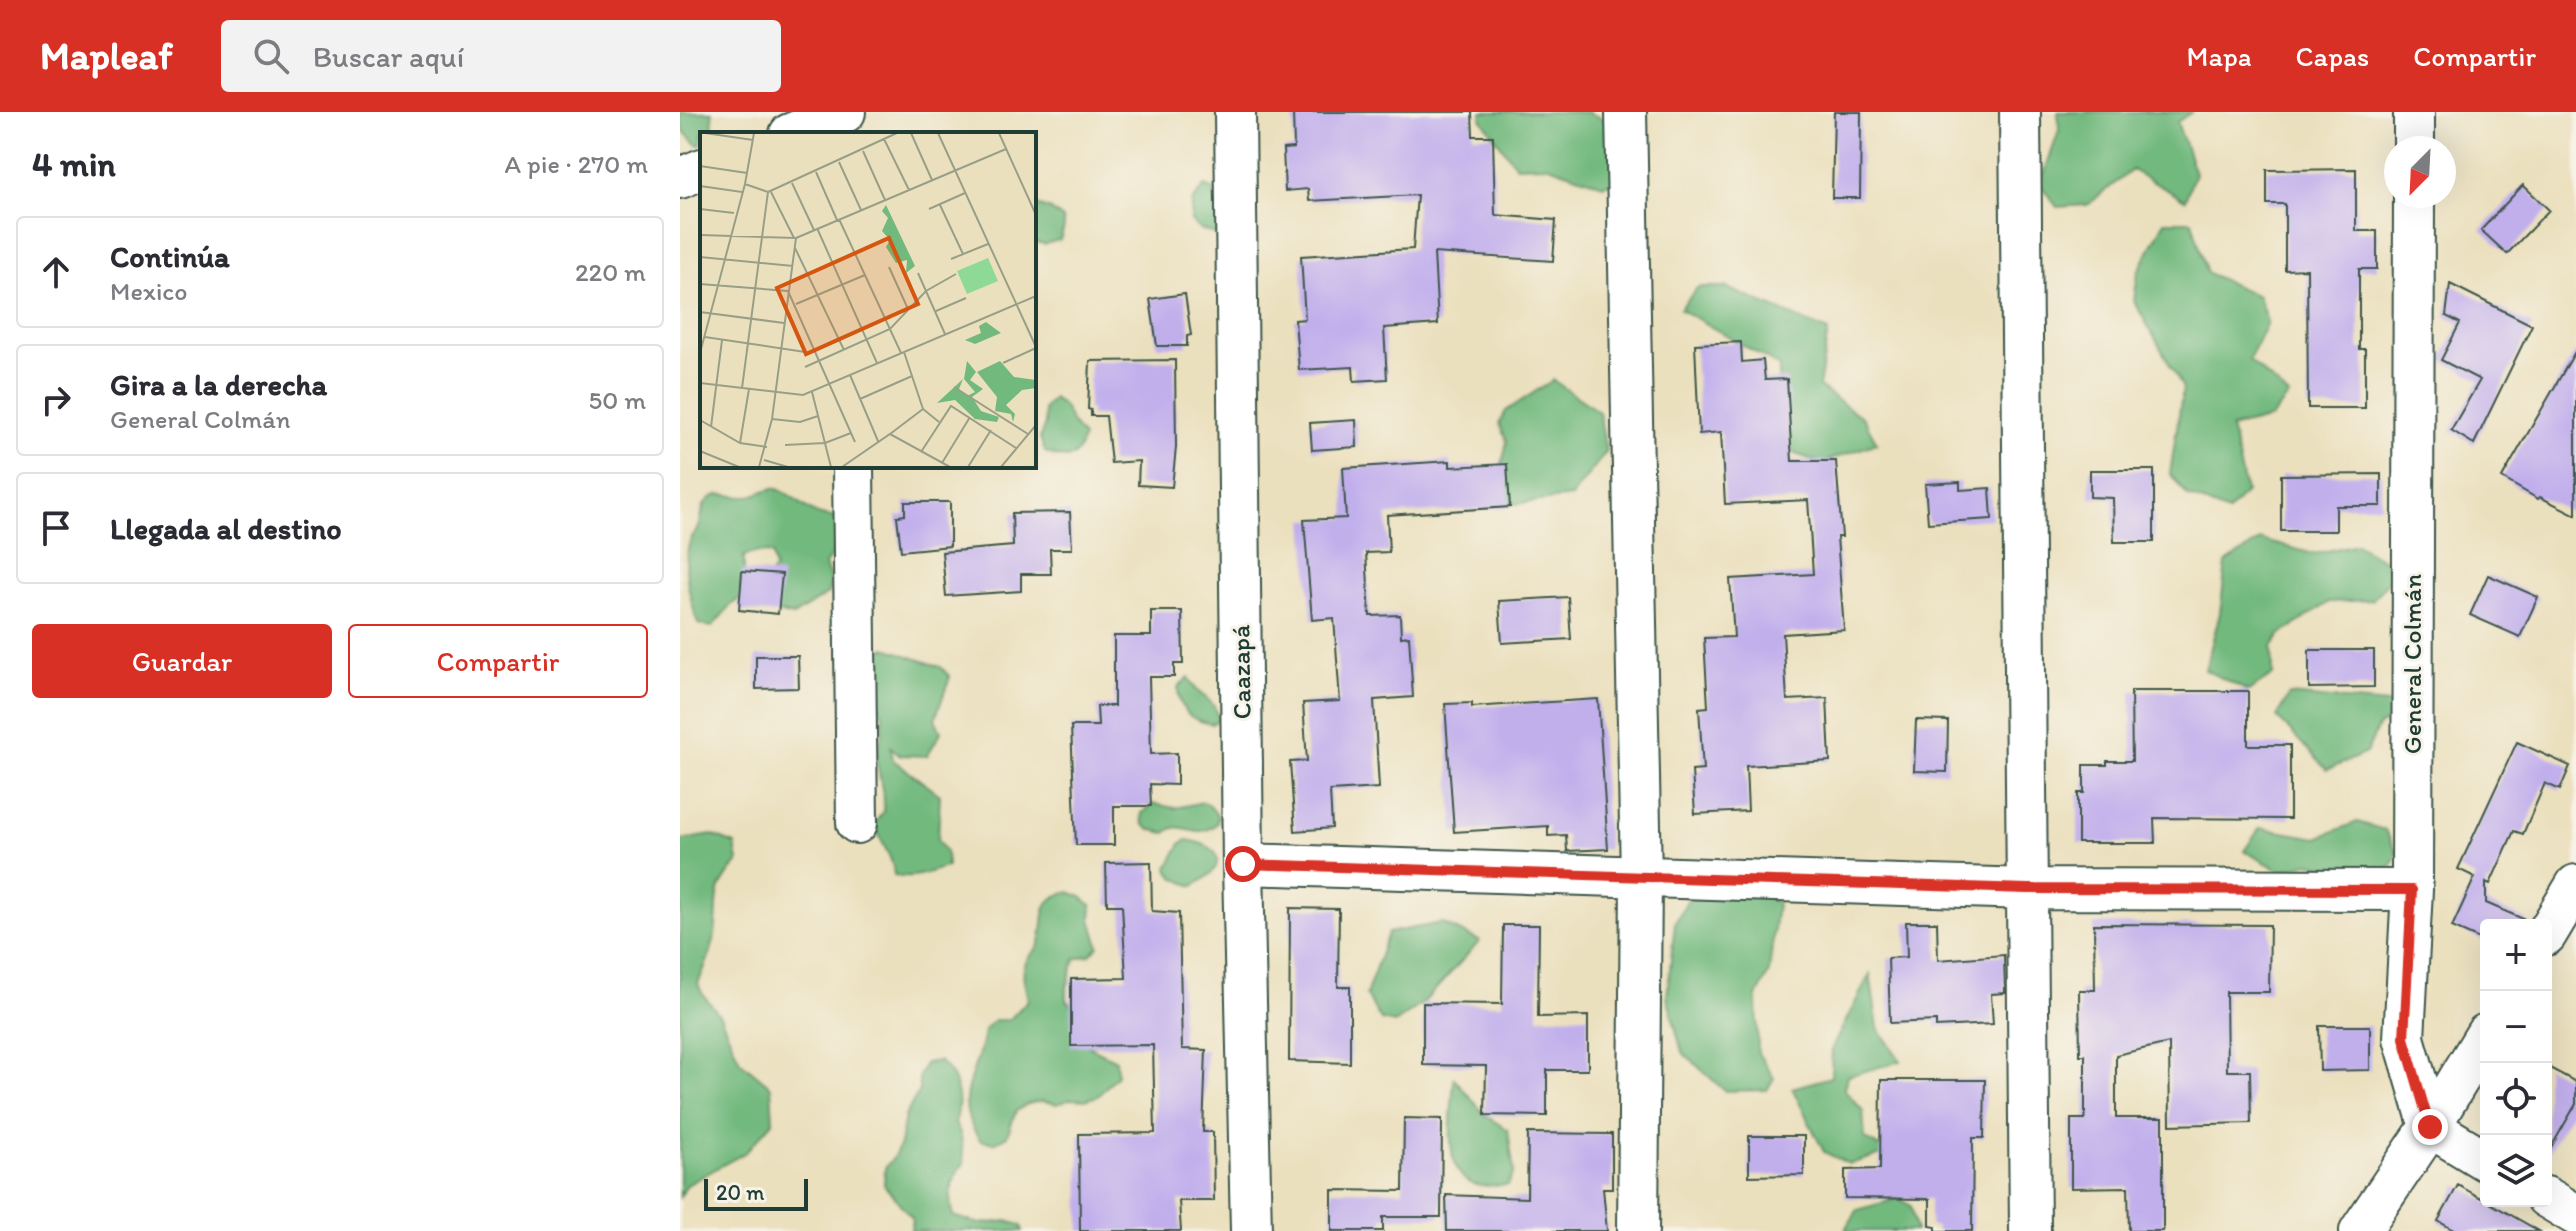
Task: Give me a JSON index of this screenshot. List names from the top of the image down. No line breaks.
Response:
{"streets":{"street":["General Colmán","Caazapá"]},"scale_bar":"20 m","north":"bottom left","page":{"header":"Mapleaf","search":"Buscar aquí","nav":["Mapa","Capas","Compartir"],"heading":["4 min","A pie · 270 m"],"list":[["Continúa","Mexico","220 m"],["Gira a la derecha","General Colmán","50 m"],"Llegada al destino"],"buttons":["Guardar","Compartir"],"map_buttons":["+","−"],"scale":"20 m"}}
